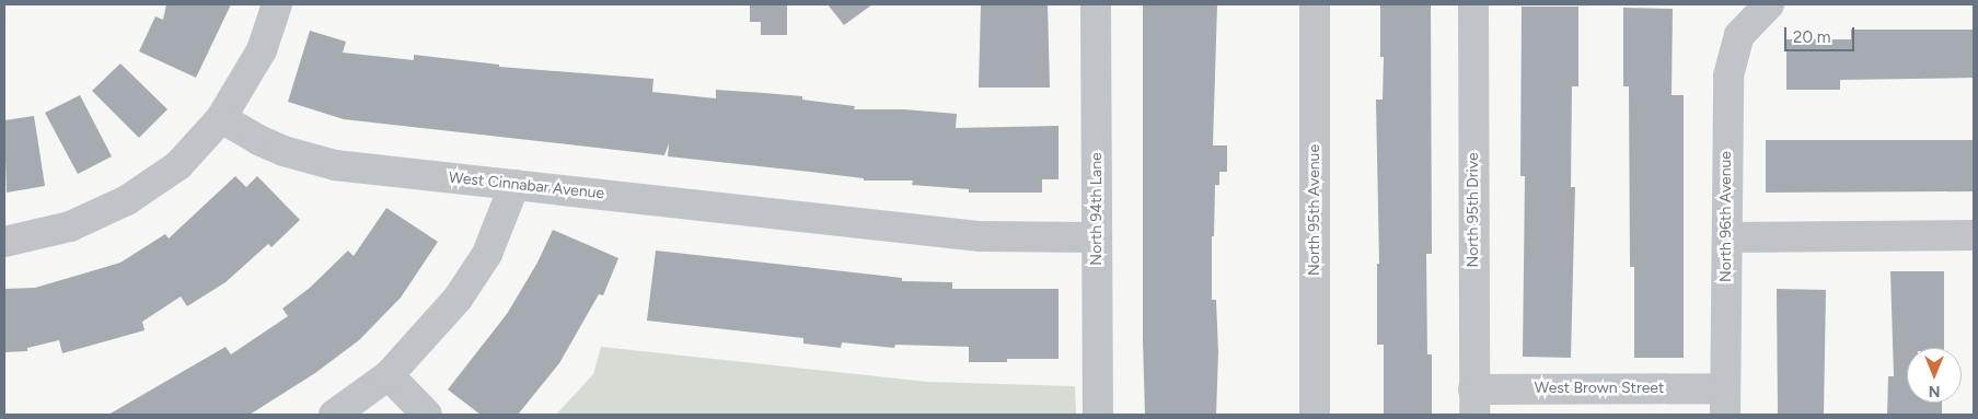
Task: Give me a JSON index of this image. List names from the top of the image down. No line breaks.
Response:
{"streets":{"street":["West Cinnabar Avenue","North 94th Lane","North 95th Avenue","North 95th Drive","North 96th Avenue","West Brown Street"]},"crossings":[["West Cinnabar Avenue","North 94th Lane"],["North 95th Drive","West Brown Street"],["North 96th Avenue","West Brown Street"]],"scale_bar":"20 m","north":"bottom"}
